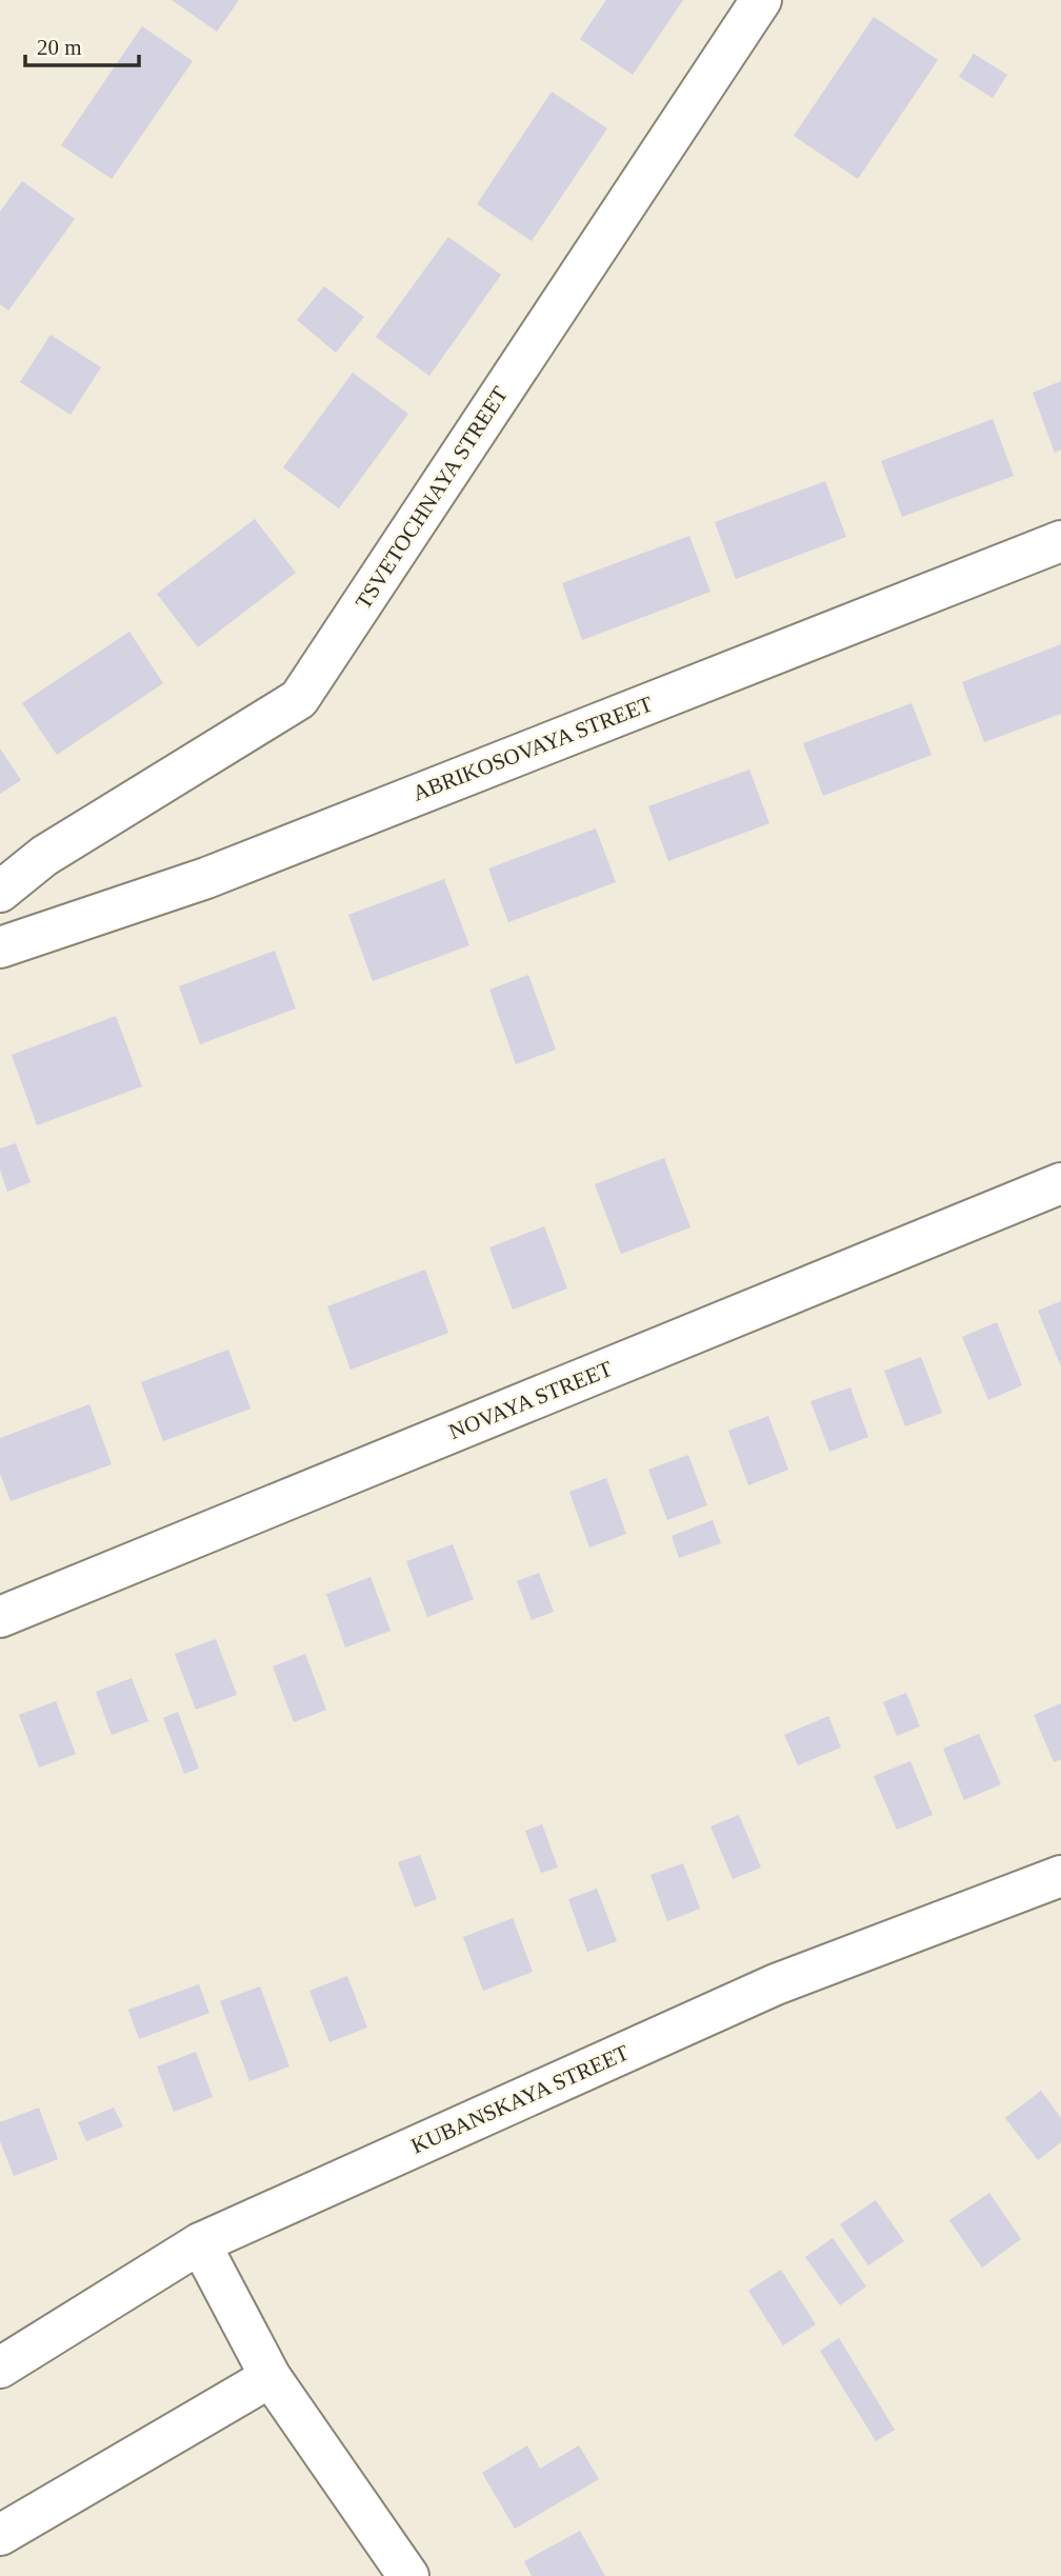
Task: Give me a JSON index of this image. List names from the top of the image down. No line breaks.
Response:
{"streets":{"street":["TSVETOCHNAYA STREET","ABRIKOSOVAYA STREET","NOVAYA STREET","KUBANSKAYA STREET"]},"scale_bar":"20 m"}
